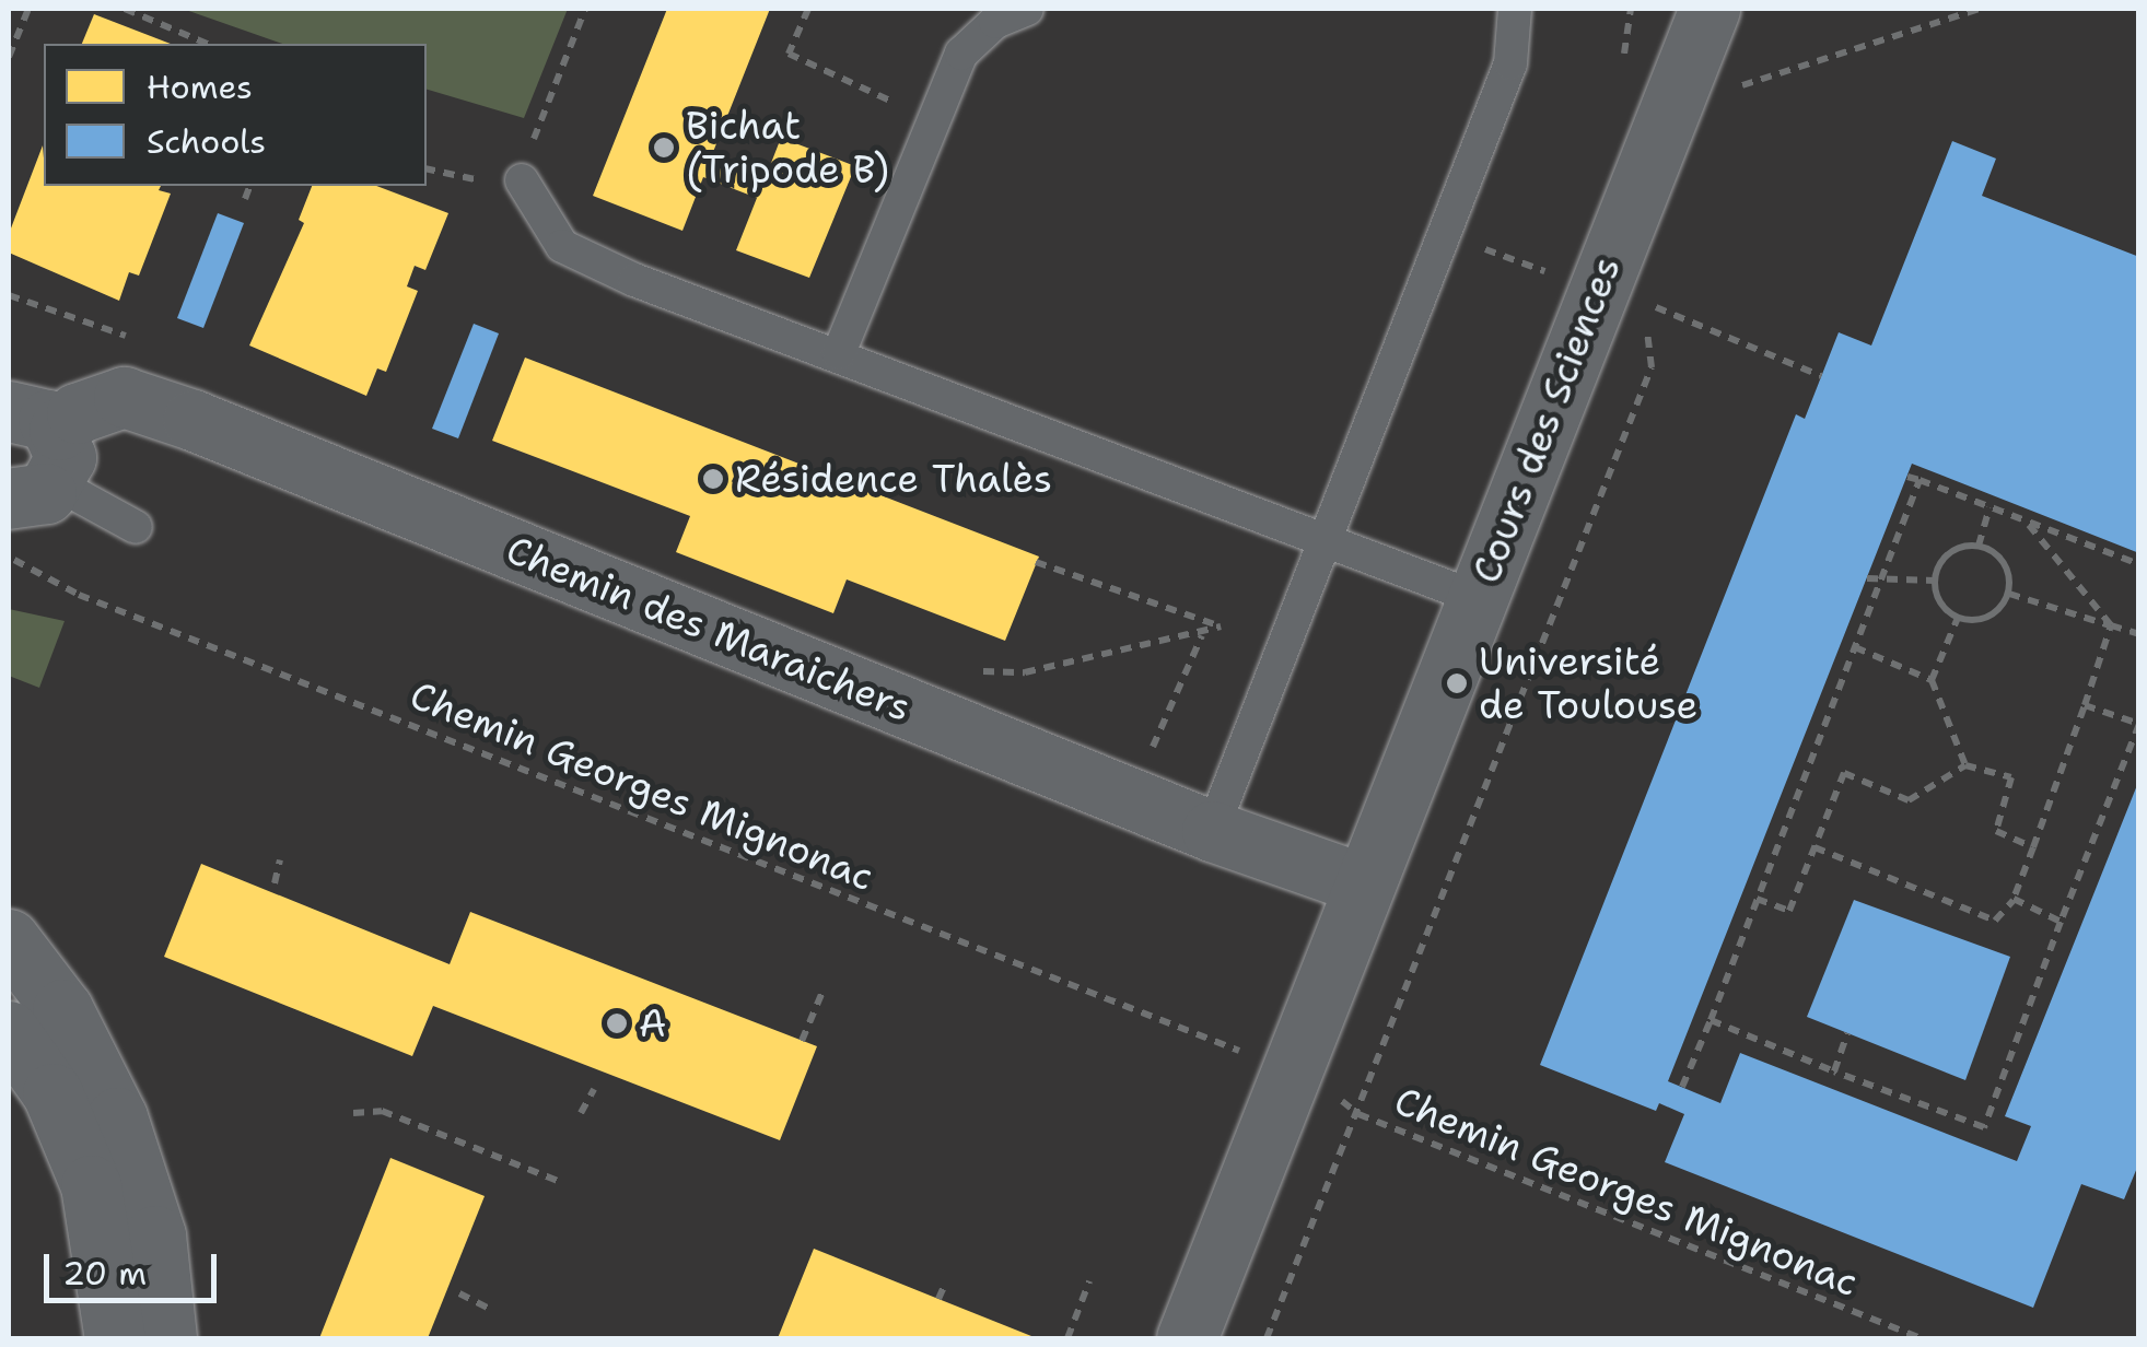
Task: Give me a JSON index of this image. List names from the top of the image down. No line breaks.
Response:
{"streets":{"street":["Cours des Sciences","Chemin des Maraichers"],"path":["Chemin Georges Mignonac"]},"crossings":[["Cours des Sciences","Chemin des Maraichers"]],"places":["Bichat (Tripode B)","Résidence Thalès","Université de Toulouse","A"],"legend":["Homes","Schools"],"scale_bar":"20 m"}
